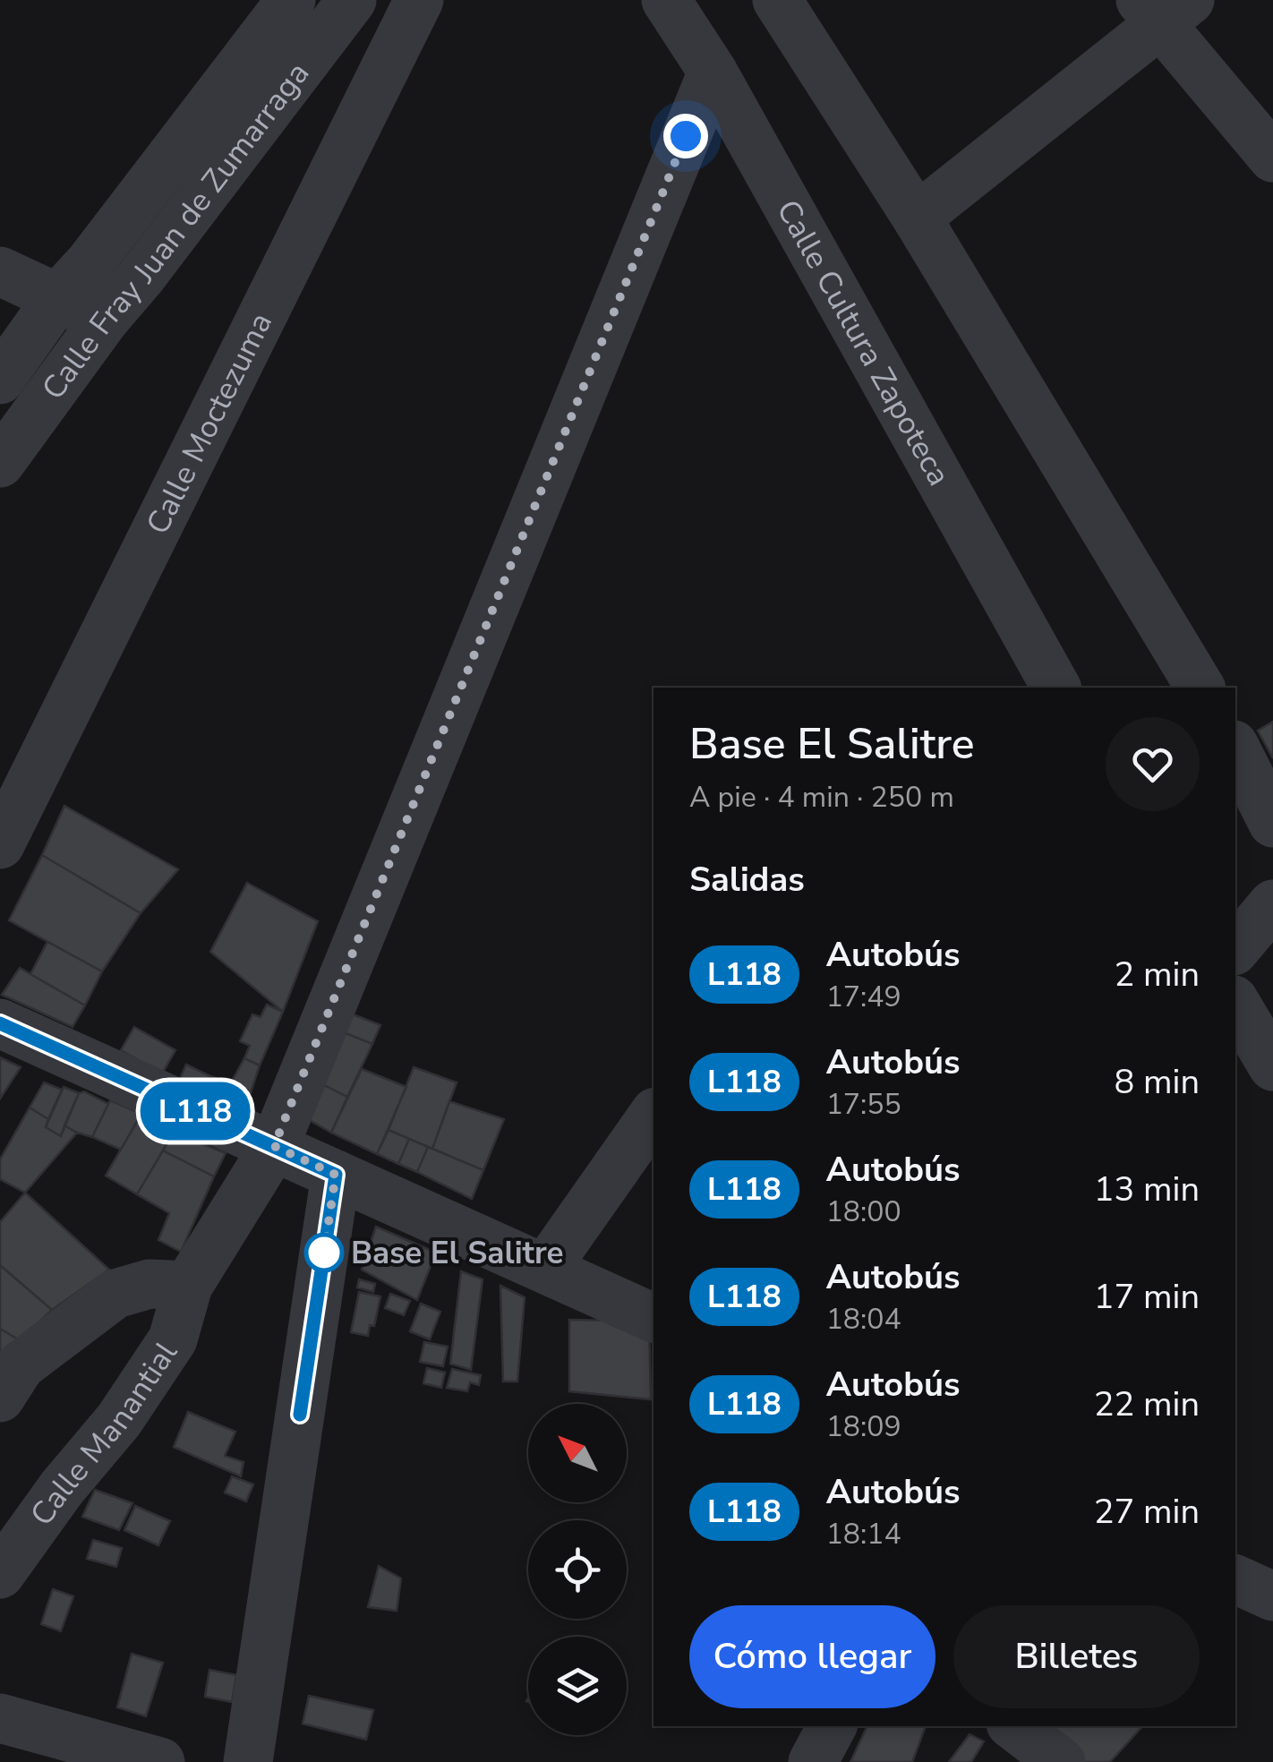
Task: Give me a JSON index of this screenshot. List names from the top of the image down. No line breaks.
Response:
{"streets":{"street":["Calle Fray Juan de Zumarraga","Calle Cultura Zapoteca","Calle Moctezuma","Calle Manantial"]},"crossings":[["Calle Cultura Zapoteca","Calle Manantial"]],"places":["Base El Salitre"],"lines":["bus line L118"],"north":"top left","page":{"on_map":"L118","heading":[["Base El Salitre","A pie · 4 min · 250 m"],"Salidas"],"list":[{"mark":"L118","name":"Autobús","note":"17:49","value":"2 min"},{"mark":"L118","name":"Autobús","note":"17:55","value":"8 min"},{"mark":"L118","name":"Autobús","note":"18:00","value":"13 min"},{"mark":"L118","name":"Autobús","note":"18:04","value":"17 min"},{"mark":"L118","name":"Autobús","note":"18:09","value":"22 min"},{"mark":"L118","name":"Autobús","note":"18:14","value":"27 min"}],"buttons":["Cómo llegar","Billetes"]}}
